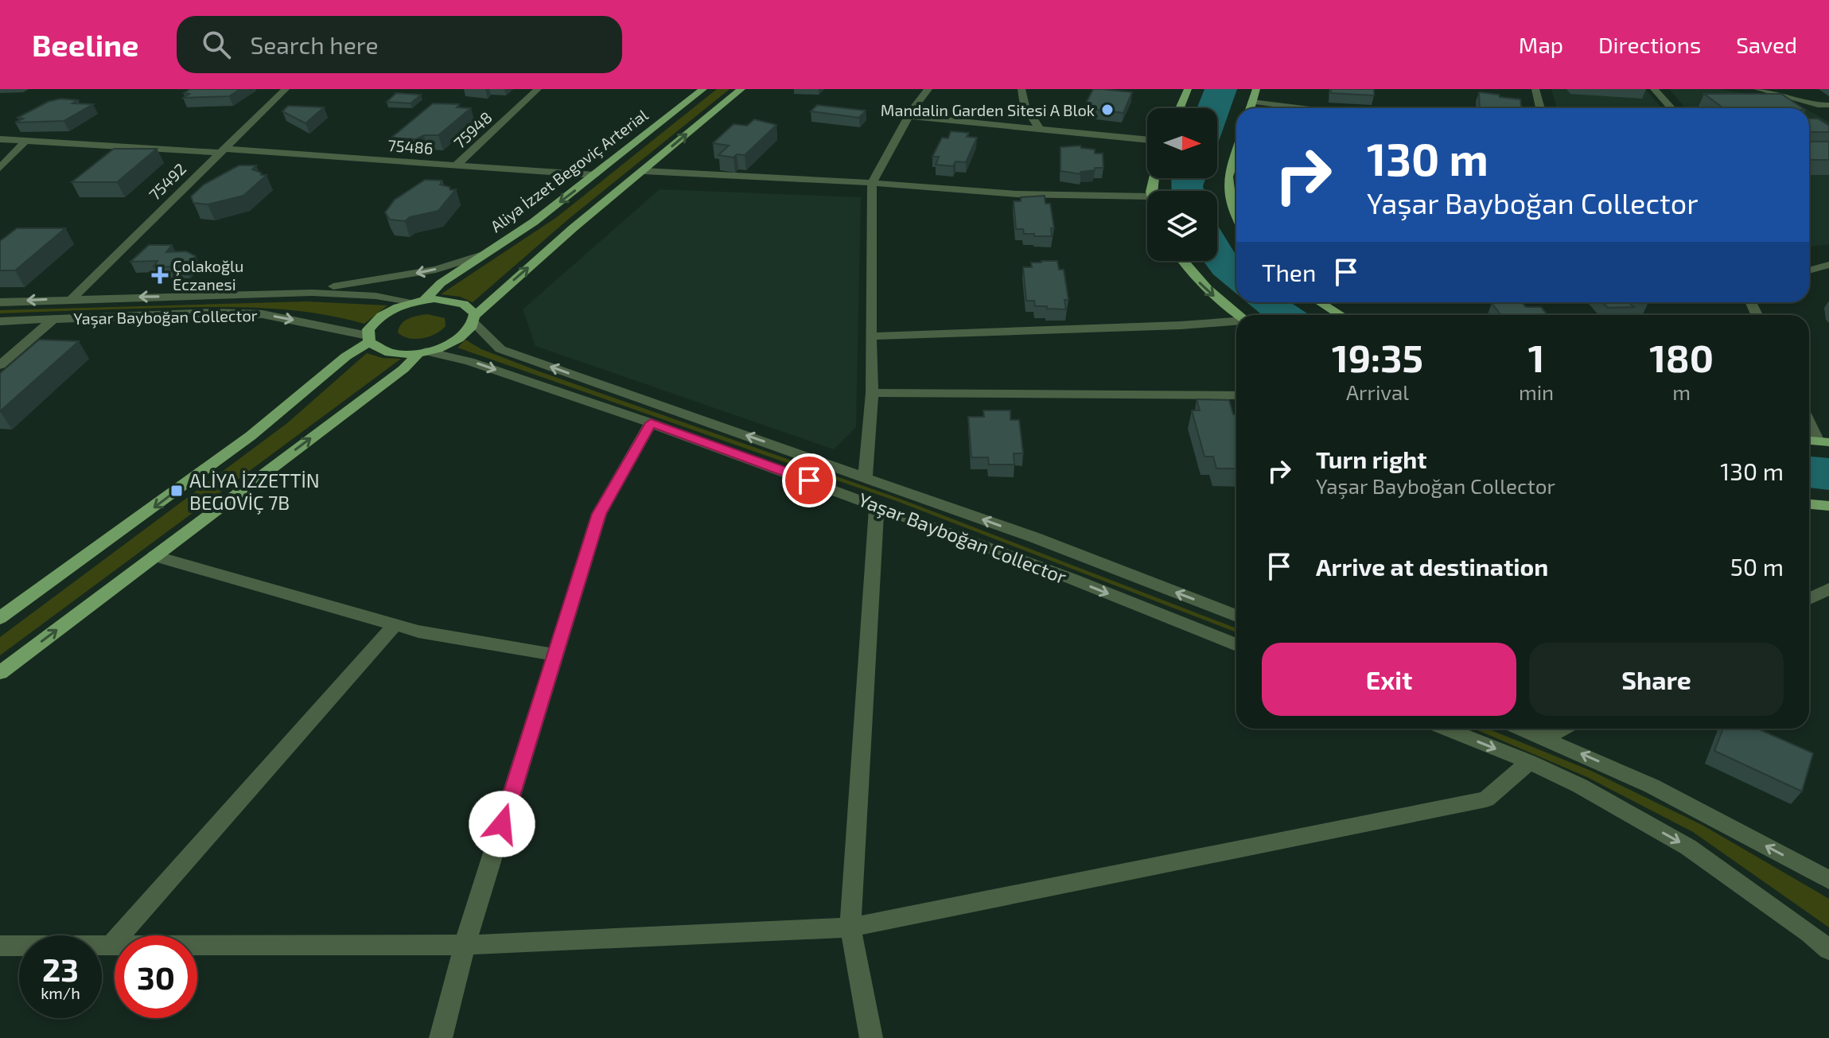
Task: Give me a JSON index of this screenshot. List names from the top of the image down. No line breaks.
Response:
{"streets":{"main road":["Aliya İzzet Begoviç Arterial"],"street":["75948","75486","75492","Yaşar Bayboğan Collector"]},"crossings":[["75948","75486"],["75486","Aliya İzzet Begoviç Arterial"],["75486","75492"],["75492","Yaşar Bayboğan Collector"]],"places":{"other":["Mandalin Garden Sitesi A Blok"],"health":["Çolakoğlu Eczanesi"],"transit":["ALİYA İZZETTİN BEGOVİÇ 7B"]},"north":"right","page":{"header":"Beeline","search":"Search here","nav":["Map","Directions","Saved"],"turn":["130 m","Yaşar Bayboğan Collector"],"then":"Then","eta":["19:35","Arrival","1","min","180","m"],"list":[{"name":"Turn right","note":"Yaşar Bayboğan Collector","value":"130 m"},{"name":"Arrive at destination","value":"50 m"}],"buttons":["Exit","Share"],"speed":"23 km/h","limit":"30"}}
